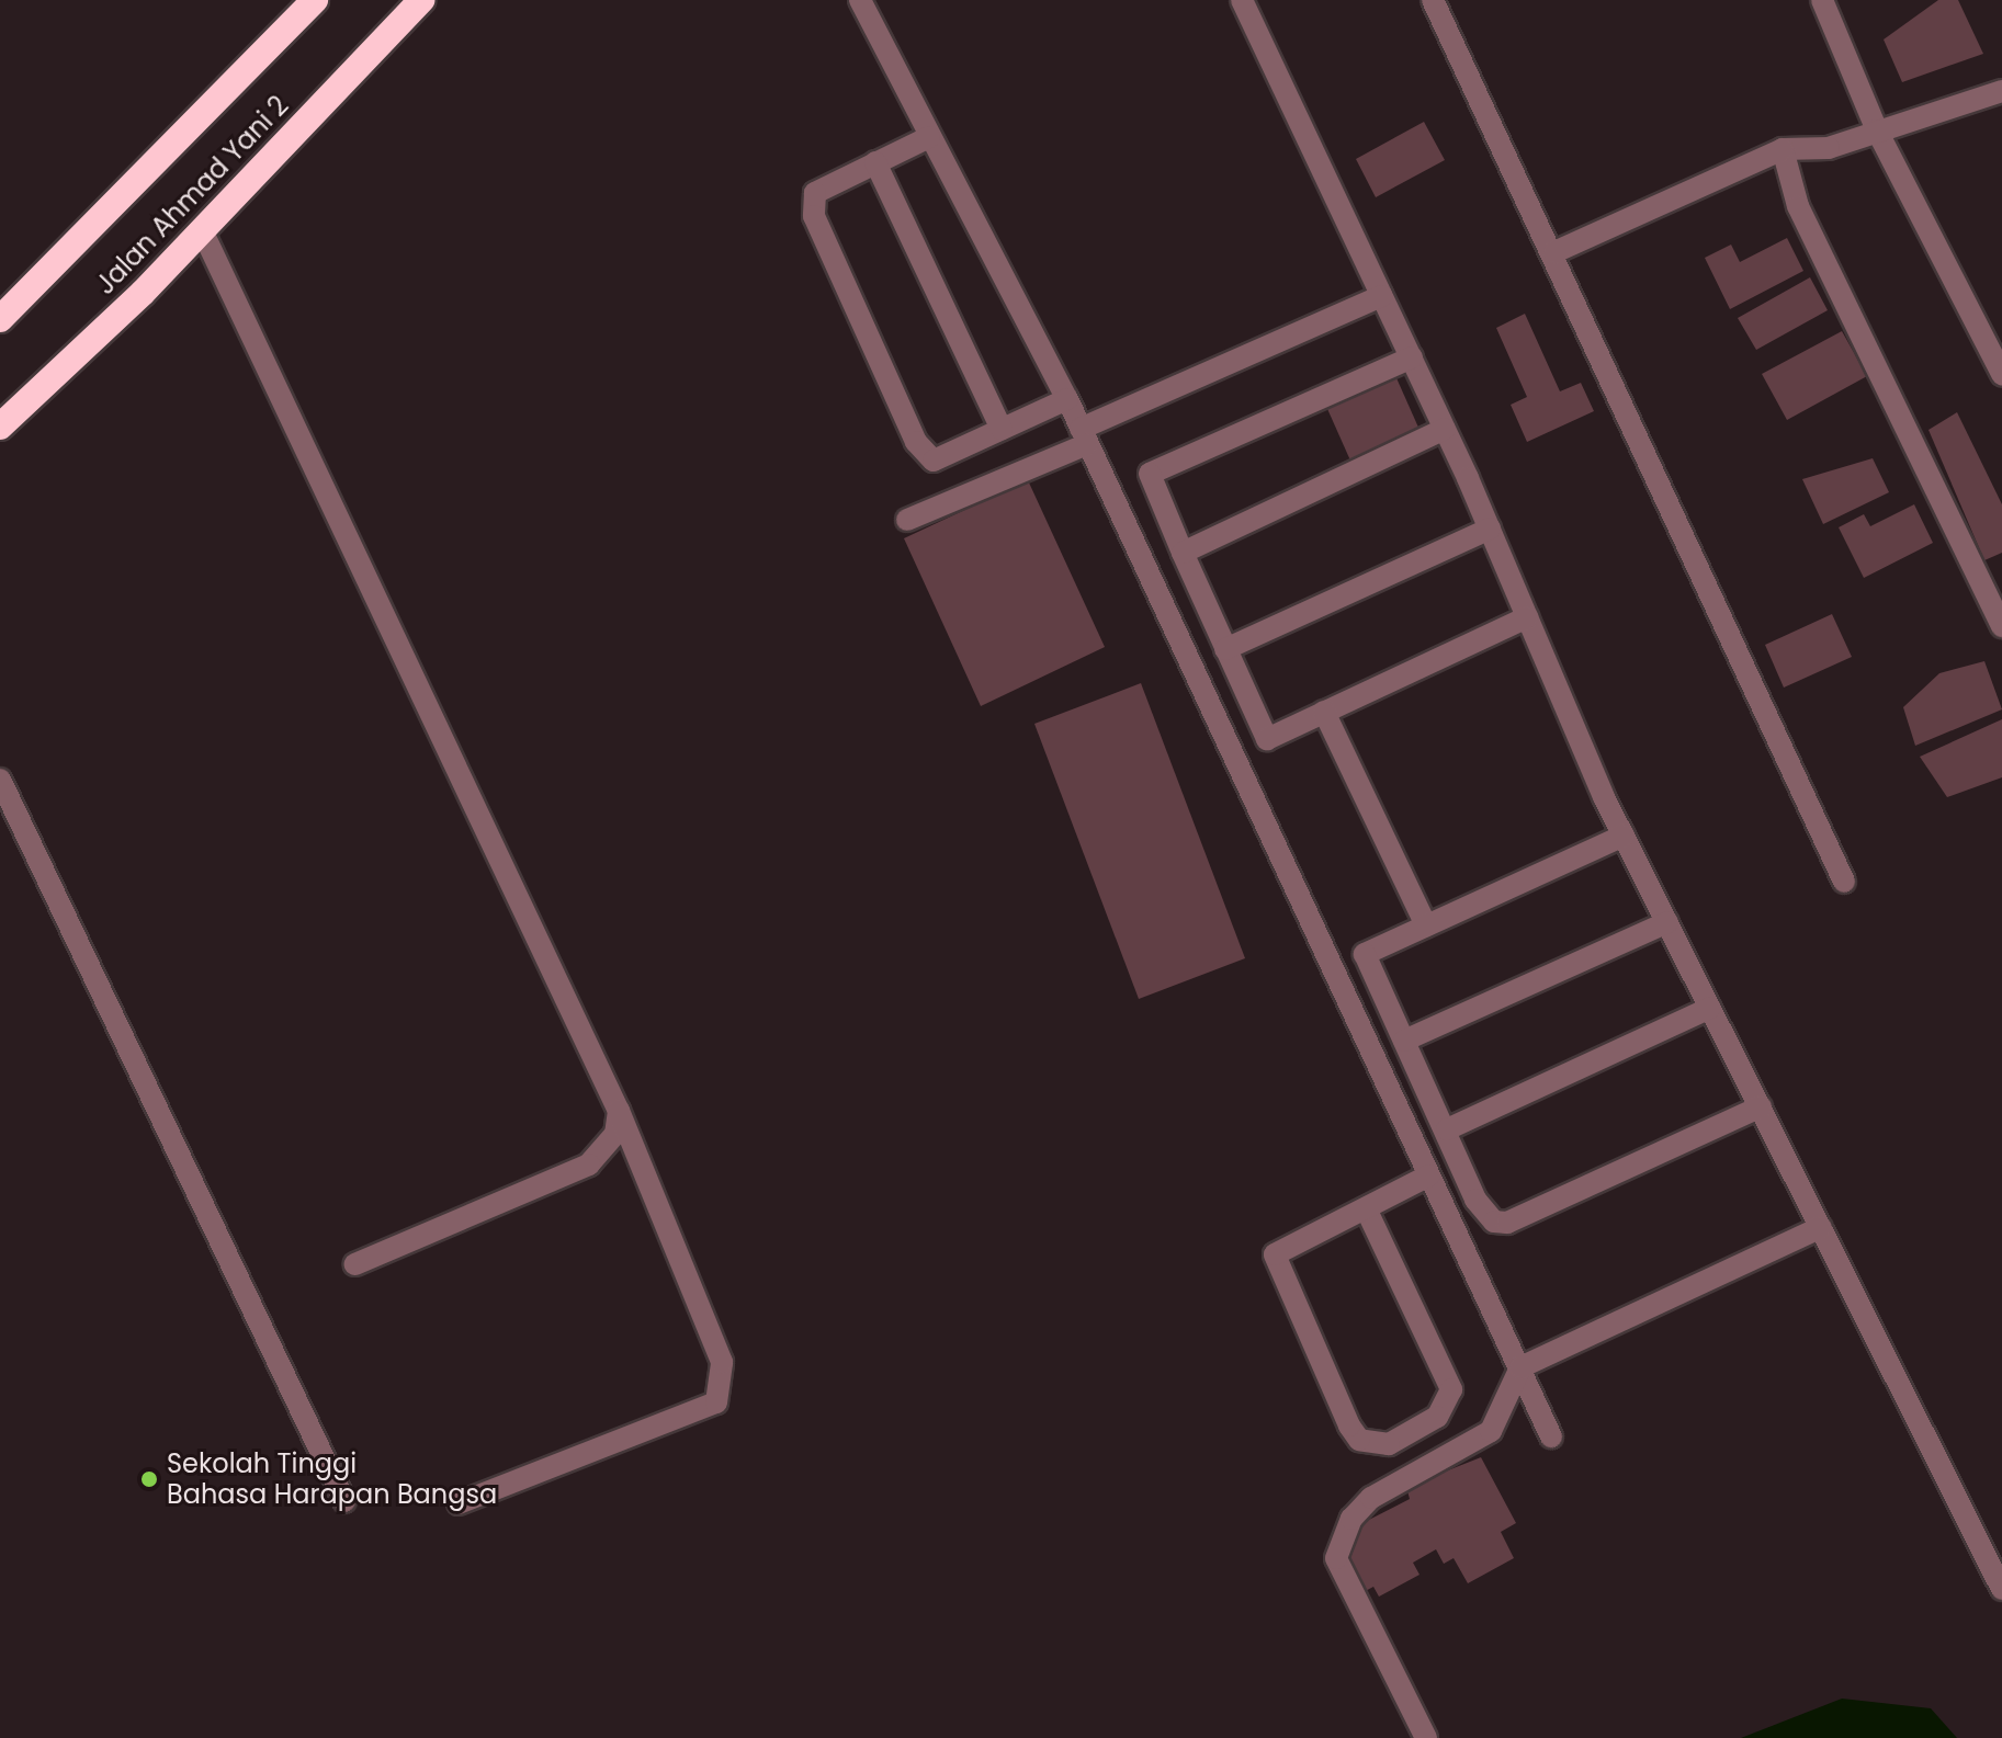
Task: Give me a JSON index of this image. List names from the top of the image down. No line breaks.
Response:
{"streets":{"highway":["Jalan Ahmad Yani 2"]},"places":["Sekolah Tinggi Bahasa Harapan Bangsa"]}
